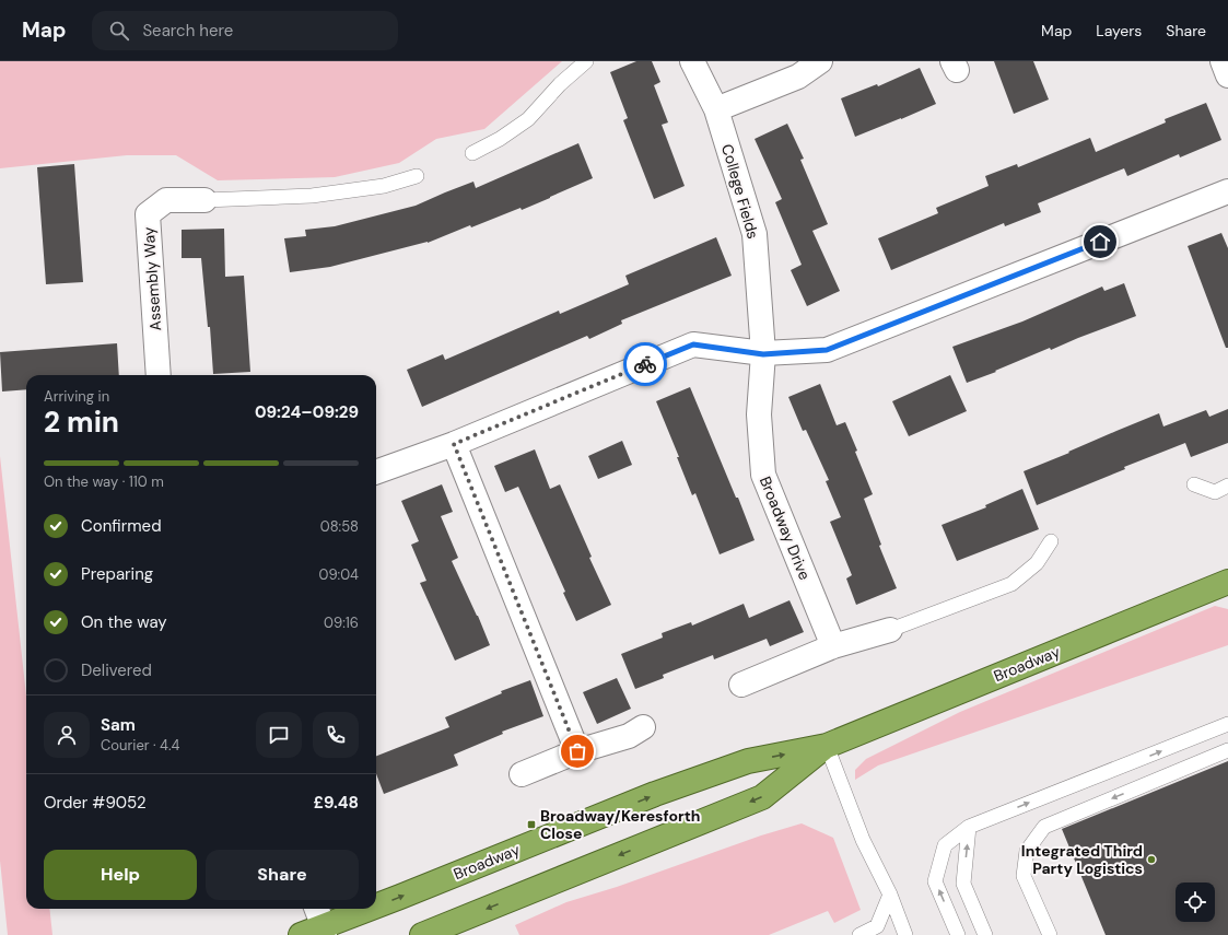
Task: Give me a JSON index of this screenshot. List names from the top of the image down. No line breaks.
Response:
{"streets":{"highway":["Broadway"],"street":["College Fields","Assembly Way","Broadway Drive"]},"crossings":[["College Fields","Broadway Drive"]],"places":{"transit":["Broadway/Keresforth Close"],"other":["Integrated Third Party Logistics"]},"page":{"header":"Map","search":"Search here","nav":["Map","Layers","Share"],"heading":["2 min","Arriving in","09:24–09:29"],"panel":["Sam","Courier · 4.4","Order #9052","£9.48"],"bar":"On the way · 110 m","list":[["Confirmed","08:58"],["Preparing","09:04"],["On the way","09:16"],"Delivered"],"buttons":["Help","Share"]}}
